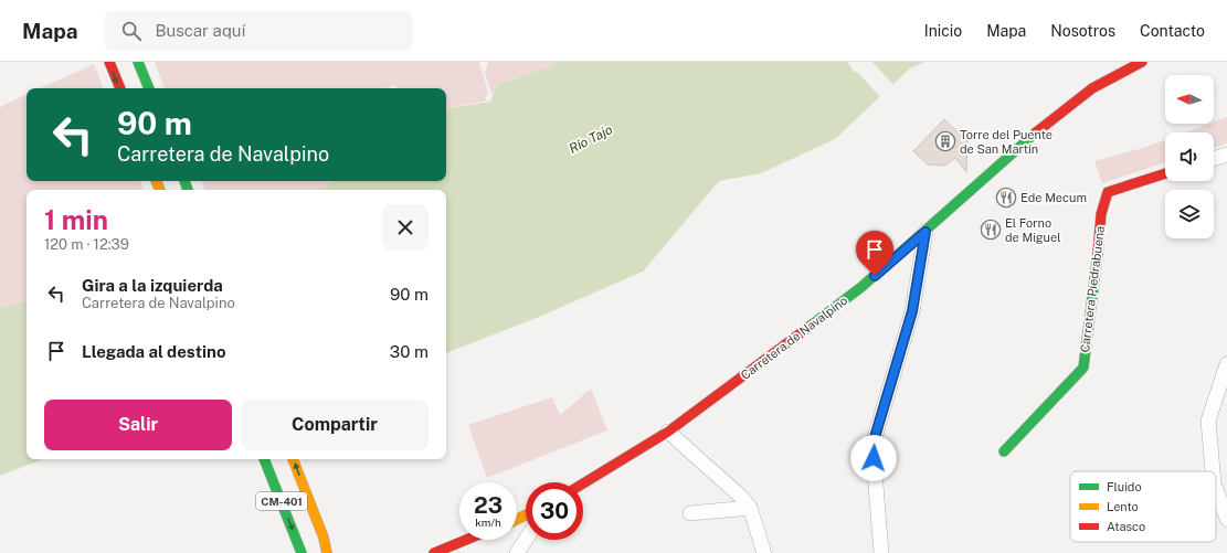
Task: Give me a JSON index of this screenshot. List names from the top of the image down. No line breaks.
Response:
{"streets":{"main road":["Carretera Piedrabuena","Carretera de Navalpino","CM-401"]},"water":["Río Tajo"],"places":{"building":["Torre del Puente de San Martín"],"restaurant":["Ede Mecum","El Forno de Miguel"]},"legend":["Fluido","Lento","Atasco"],"north":"left","page":{"header":"Mapa","search":"Buscar aquí","nav":["Inicio","Mapa","Nosotros","Contacto"],"turn":["90 m","Carretera de Navalpino"],"heading":["1 min","120 m · 12:39"],"list":[{"name":"Gira a la izquierda","note":"Carretera de Navalpino","value":"90 m"},{"name":"Llegada al destino","value":"30 m"}],"buttons":["Salir","Compartir"],"speed":"23 km/h","limit":"30"}}
